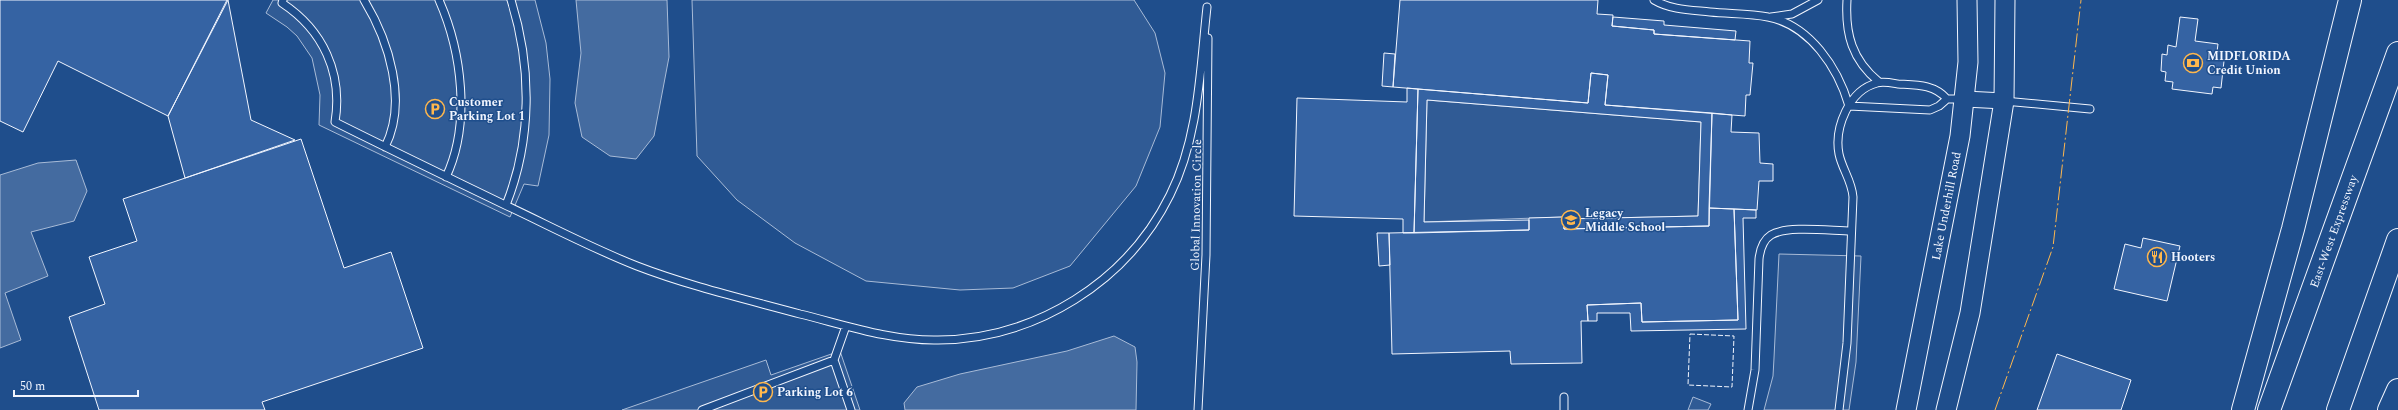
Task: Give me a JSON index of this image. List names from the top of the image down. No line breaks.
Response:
{"streets":{"highway":["East-West Expressway"],"street":["Lake Underhill Road"],"lane":["Global Innovation Circle"]},"places":{"bank":["MIDFLORIDA Credit Union"],"parking":["Customer Parking Lot 1","Parking Lot 6"],"school or university":["Legacy Middle School"],"restaurant":["Hooters"]},"scale_bar":"50 m"}
